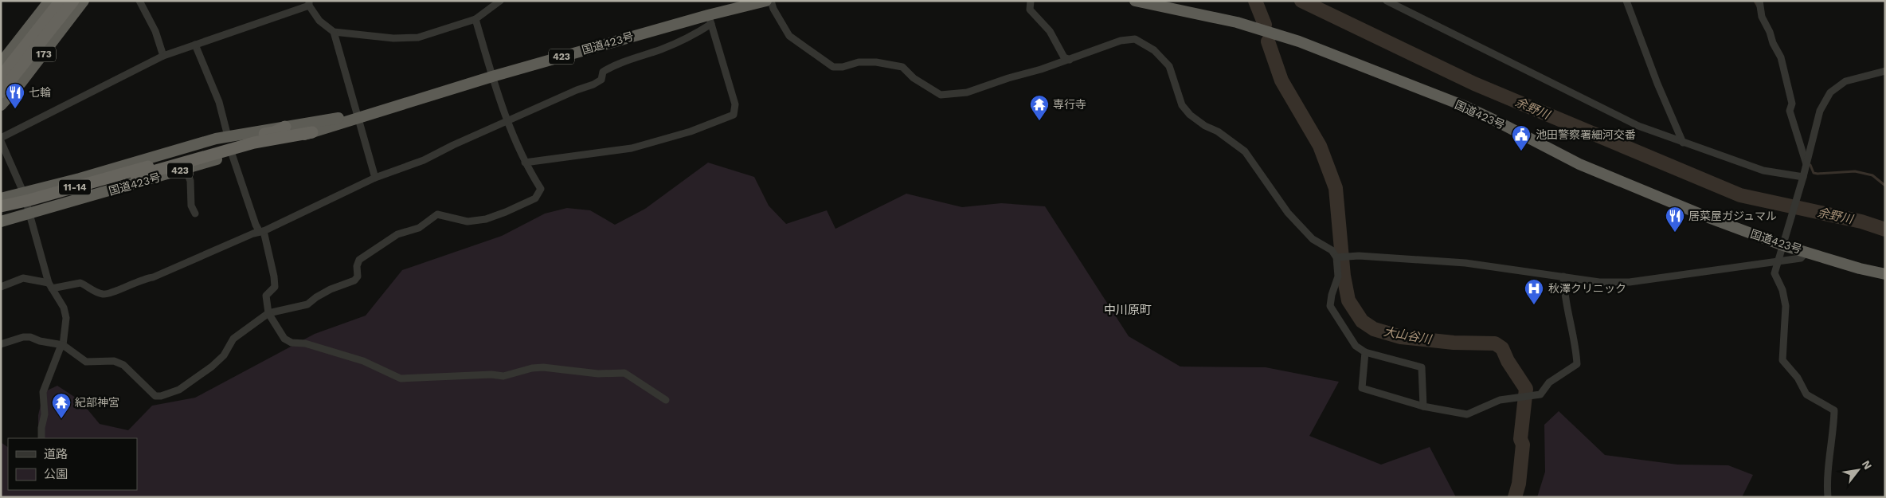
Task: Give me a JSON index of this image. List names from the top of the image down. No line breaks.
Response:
{"streets":{"highway":["国道423号","173","423","11-14"]},"crossings":[["国道423号","11-14"]],"districts":["中川原町"],"water":["余野川","大山谷川"],"places":{"restaurant":["七輪","居菜屋ガジュマル"],"temple":["専行寺","紀部神宮"],"public building":["池田警察署細河交番"],"hospital":["秋澤クリニック"]},"legend":["道路","公園"],"north":"top right"}
